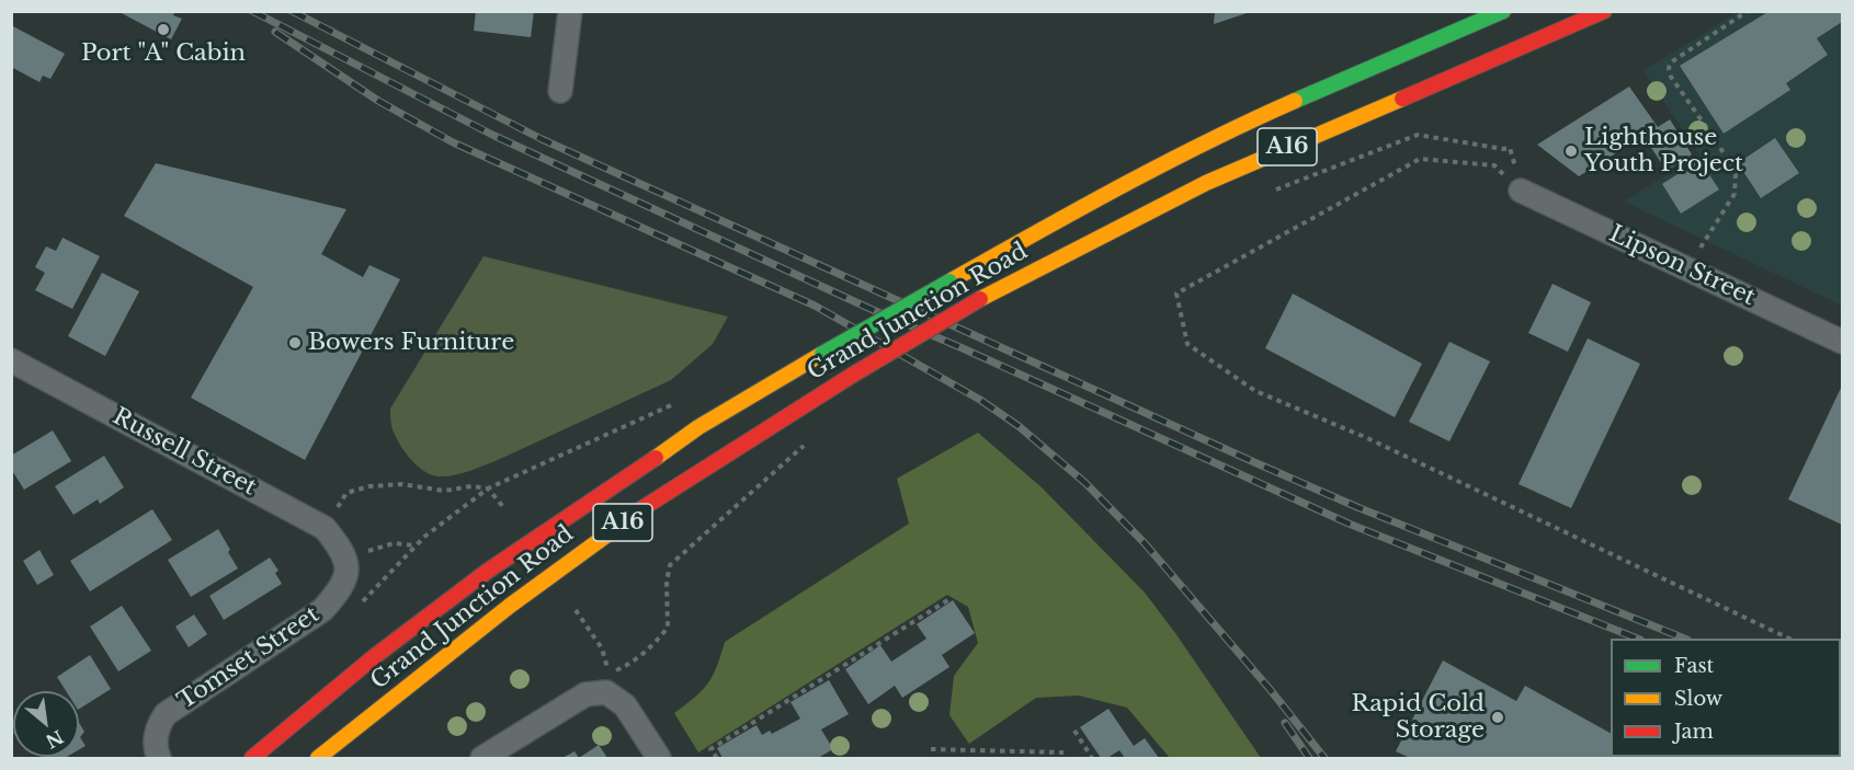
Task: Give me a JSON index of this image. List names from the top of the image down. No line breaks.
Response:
{"streets":{"highway":["A16","Grand Junction Road"],"street":["Lipson Street","Russell Street","Tomset Street"]},"crossings":[["Russell Street","Tomset Street"]],"places":["Port \"A\" Cabin","Lighthouse Youth Project","Bowers Furniture","Rapid Cold Storage"],"legend":["Fast","Slow","Jam"],"north":"bottom right"}
